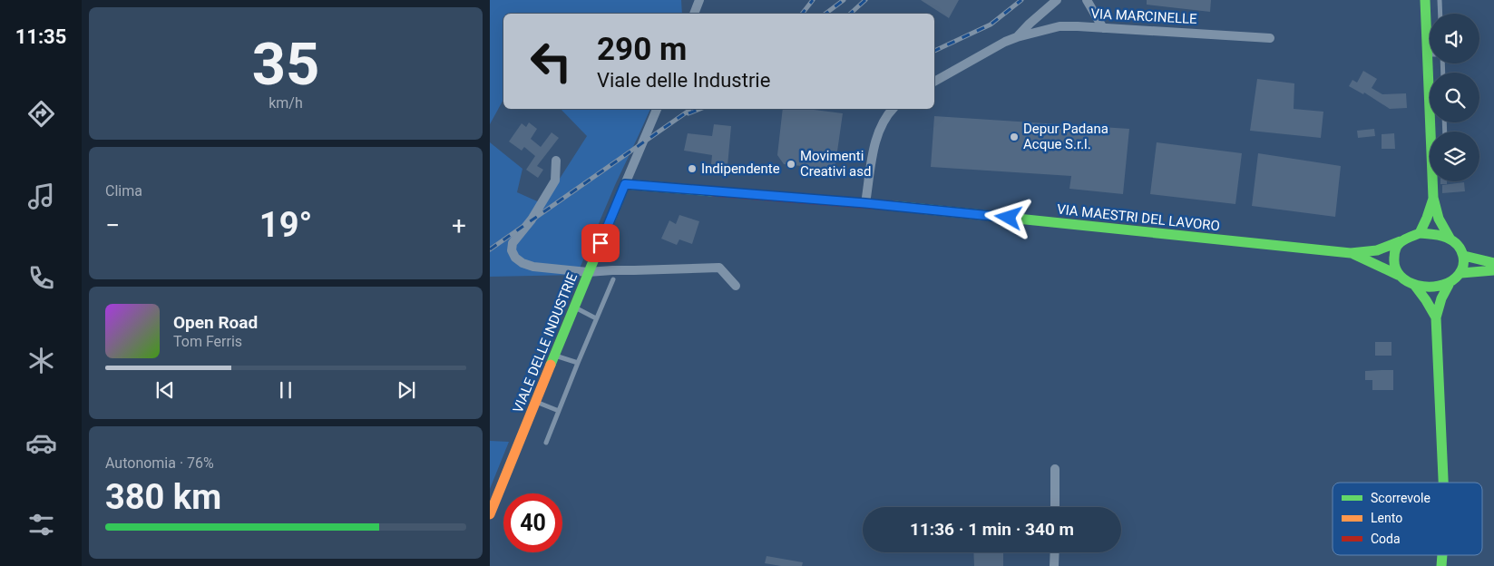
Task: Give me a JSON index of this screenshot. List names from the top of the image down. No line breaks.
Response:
{"streets":{"street":["VIA MARCINELLE","VIA MAESTRI DEL LAVORO","VIALE DELLE INDUSTRIE"]},"crossings":[["VIA MAESTRI DEL LAVORO","VIALE DELLE INDUSTRIE"]],"places":["Depur Padana Acque S.r.l.","Movimenti Creativi asd","Indipendente"],"legend":["Scorrevole","Lento","Coda"],"page":{"tabs":"11:35","tile":[["35","km/h"],"Clima",["Autonomia · 76%","380 km"]],"turn":["290 m","Viale delle Industrie"],"heat":["−","19°","+"],"song":["Open Road","Tom Ferris"],"limit":"40","trip":"11:36 · 1 min · 340 m"}}
